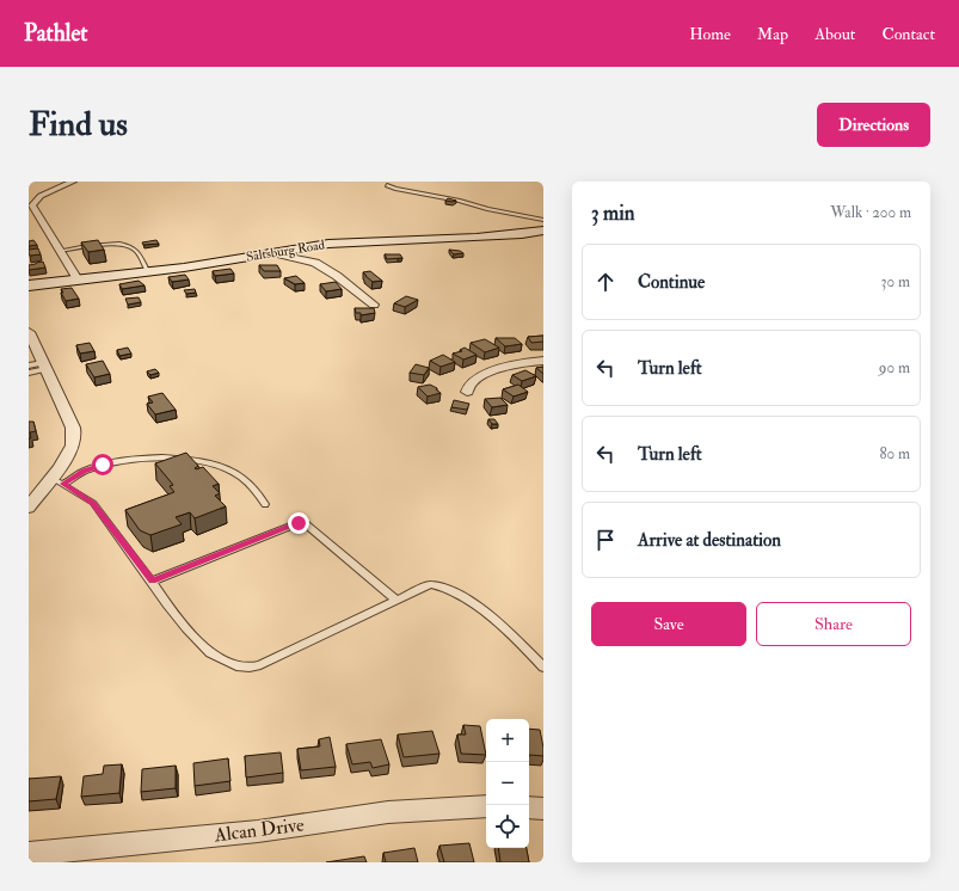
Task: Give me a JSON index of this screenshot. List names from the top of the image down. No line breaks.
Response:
{"streets":{"main road":["Saltsburg Road"],"street":["Alcan Drive"]},"page":{"header":"Pathlet","nav":["Home","Map","About","Contact"],"buttons":["Directions",["Save","Share"]],"title":"Find us","heading":["3 min","Walk · 200 m"],"list":[["Continue","30 m"],["Turn left","90 m"],["Turn left","80 m"],"Arrive at destination"],"map_buttons":["+","−"]}}
